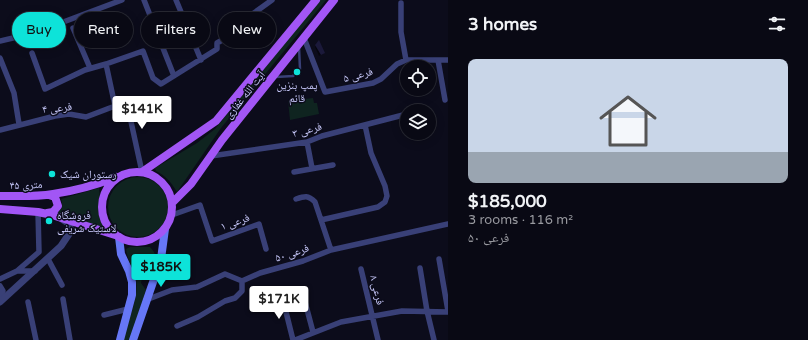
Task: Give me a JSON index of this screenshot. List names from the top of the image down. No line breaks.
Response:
{"streets":{"main road":["آیت الله غفاری","۴۵ متری"],"street":["فرعی ۵","فرعی ۴","فرعی ۳","فرعی ۱","فرعی ۵۰","فرعی ۸"]},"crossings":[["فرعی ۵","آیت الله غفاری"],["آیت الله غفاری","فرعی ۳"],["آیت الله غفاری","۴۵ متری"],["آیت الله غفاری","فرعی ۱"],["۴۵ متری","فرعی ۱"]],"places":["پمپ بنزین قائم","رستوران شیک","فروشگاه لاستیک شریفی"],"page":{"heading":"3 homes","chip":["Buy","Rent","Filters","New"],"list":[{"name":"$185,000","note":"3 rooms · 116 m² · فرعی ۵۰"}],"price":["$141K","$185K","$171K"]}}
